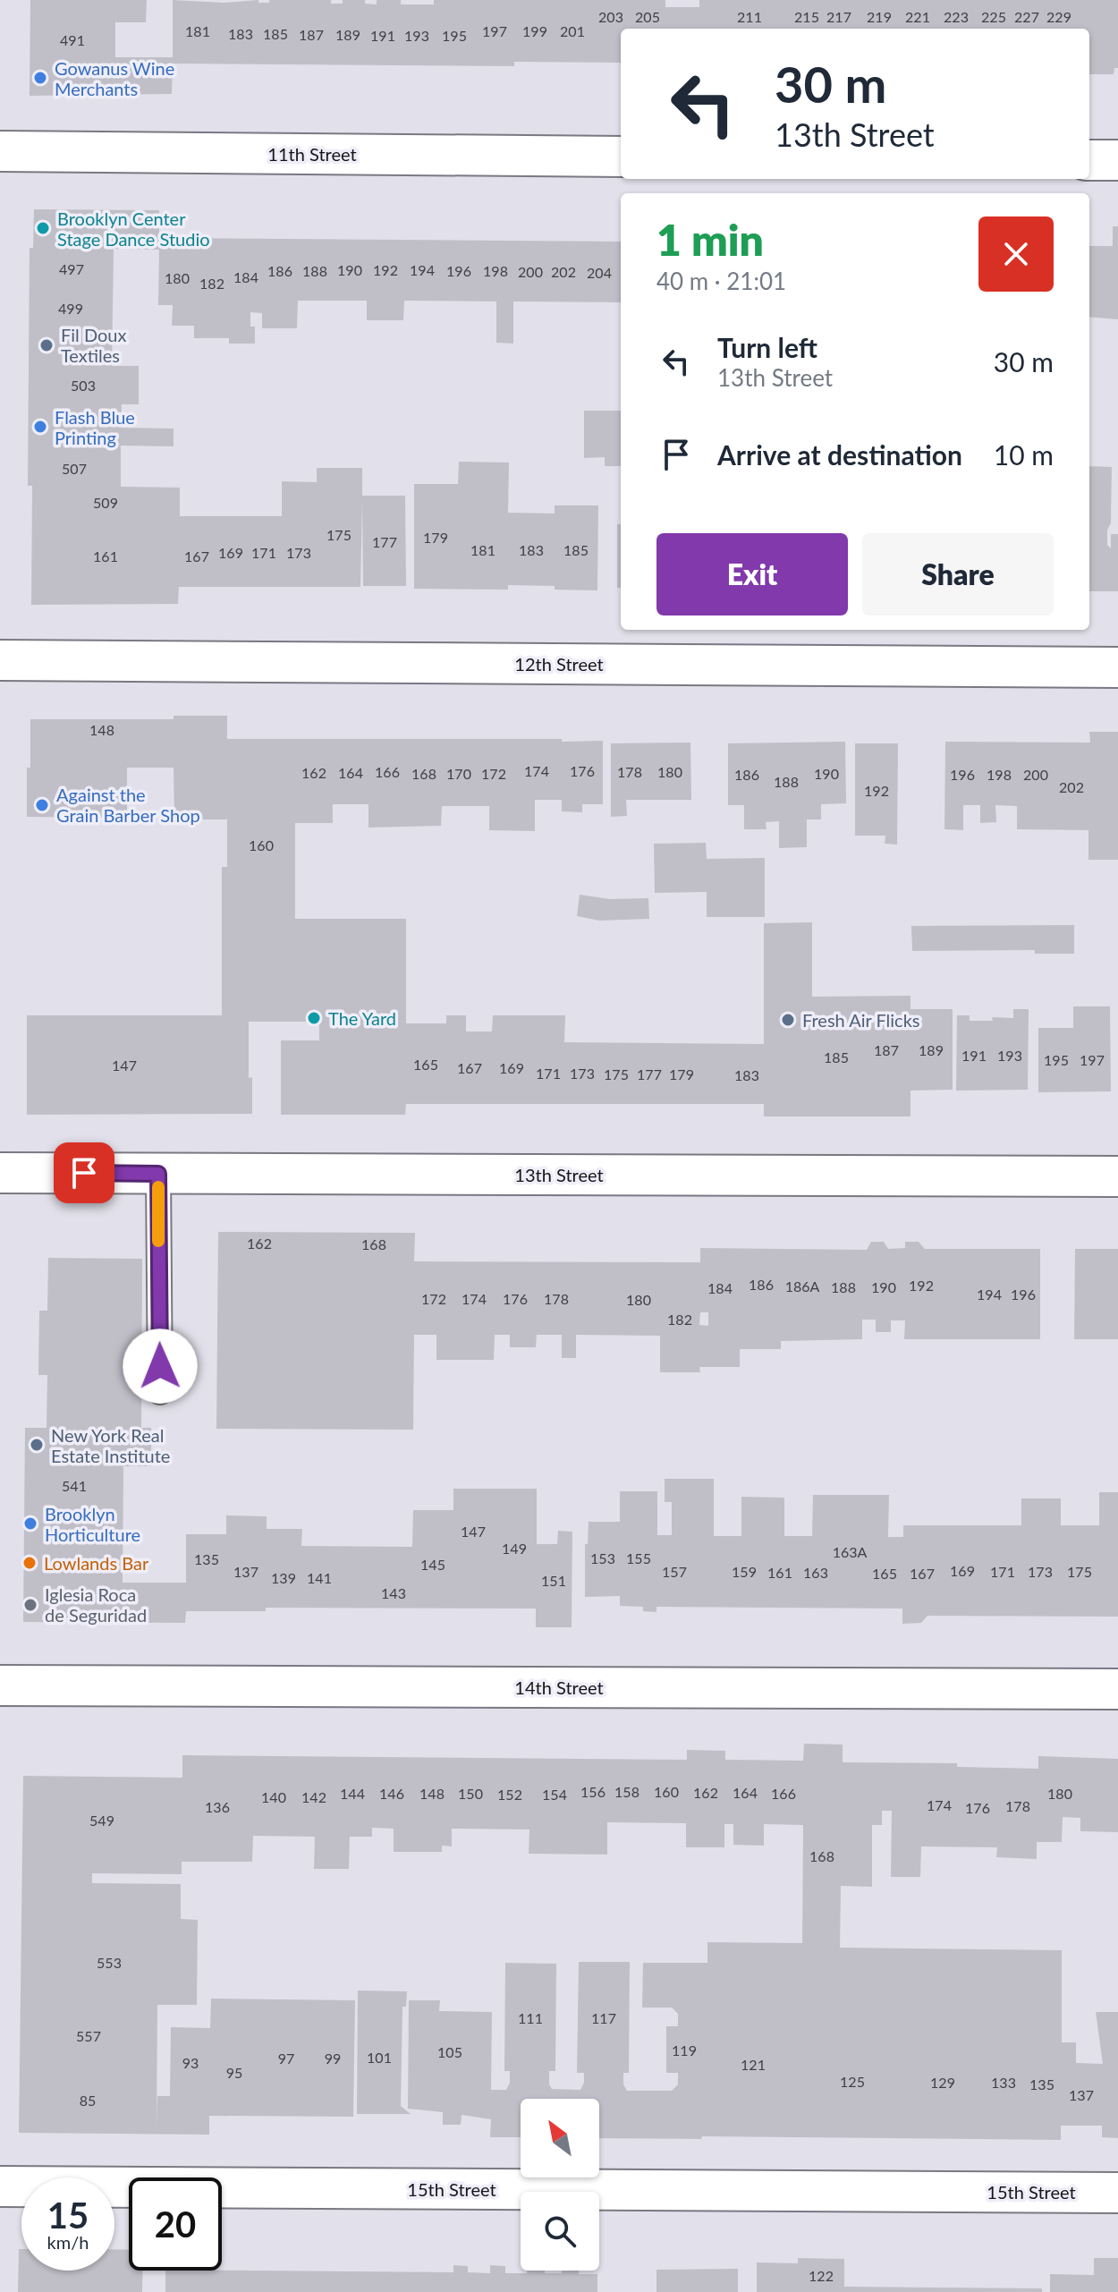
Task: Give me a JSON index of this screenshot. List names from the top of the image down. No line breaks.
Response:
{"streets":{"street":["11th Street","12th Street","13th Street","14th Street","15th Street"]},"places":["Gowanus Wine Merchants","Brooklyn Center Stage Dance Studio","Fil Doux Textiles","Flash Blue Printing","Against the Grain Barber Shop","The Yard","Fresh Air Flicks","New York Real Estate Institute","Brooklyn Horticulture","Lowlands Bar","Iglesia Roca de Seguridad"],"house_numbers":["203","205","211","215","217","219","221","223","225","227","229","181","197","199","201","183","185","187","189","191","193","195","491","497","190","192","194","186","188","196","198","200","202","204","184","180","182","499","503","507","509","175","179","177","181","183","185","169","171","173","161","167","148","174","176","166","178","180","162","164","168","170","172","190","186","196","198","200","188","202","192","160","187","189","191","193","185","195","197","165","147","167","169","171","173","175","177","179","183","162","168","186","192","186A","188","190","184","194","196","172","174","176","178","180","182","541","147","149","163A","153","155","135","145","169","137","157","159","171","173","175","161","163","165","167","139","141","151","143","156","158","160","162","164","144","146","148","150","166","180","152","154","140","142","174","178","136","176","549","168","553","111","117","557","119","105","101","97","99","93","121","95","125","129","133","135","137","85","122"],"north":"top left","page":{"turn":["30 m","13th Street"],"heading":["1 min","40 m · 21:01"],"list":[{"name":"Turn left","note":"13th Street","value":"30 m"},{"name":"Arrive at destination","value":"10 m"}],"buttons":["Exit","Share"],"speed":"15 km/h","limit":"20"}}
